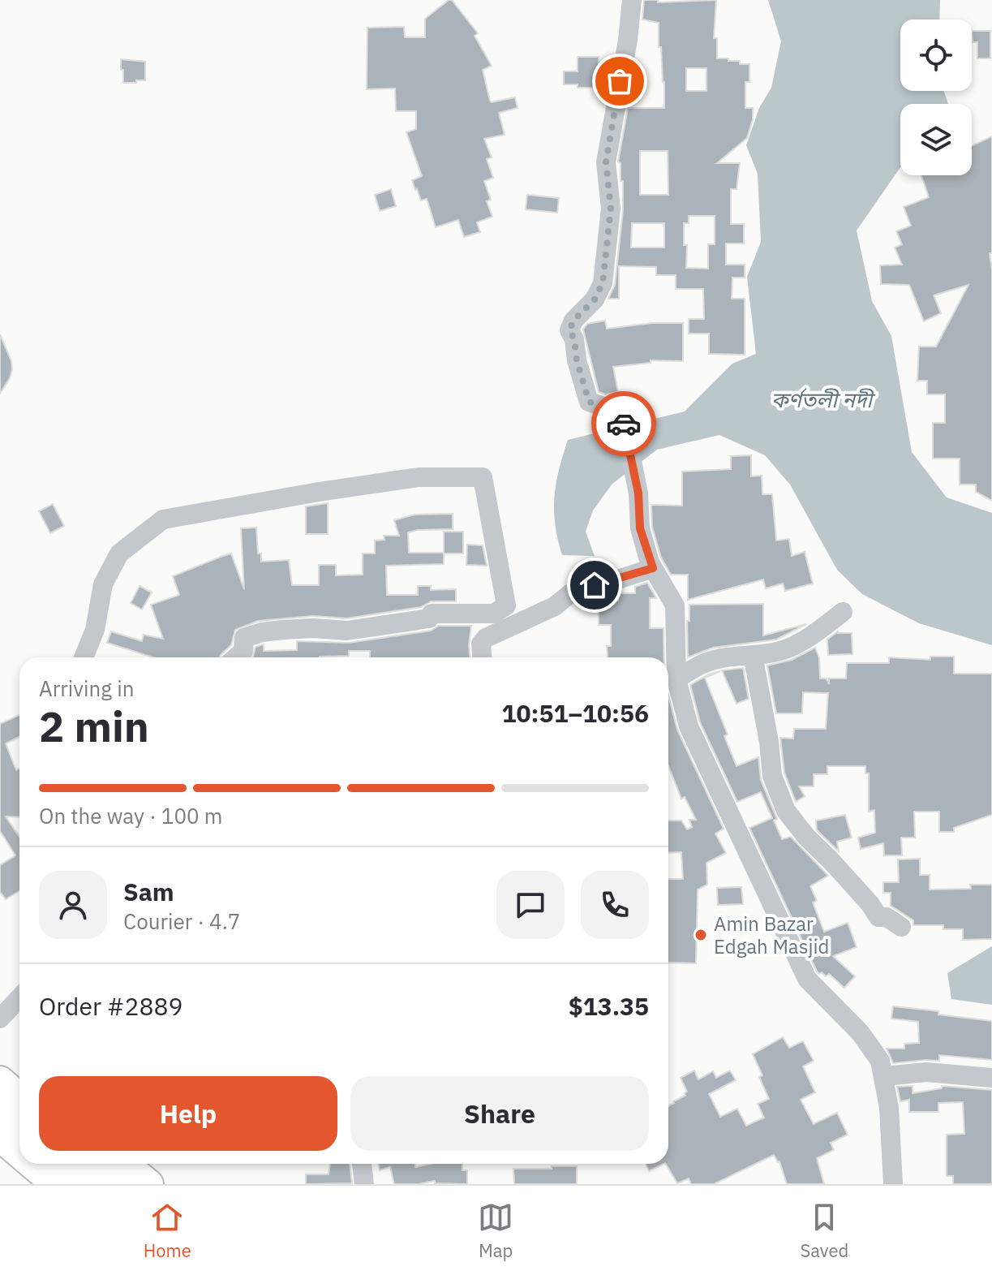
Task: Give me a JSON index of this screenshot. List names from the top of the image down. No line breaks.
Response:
{"water":["কর্ণতলী নদী"],"places":["Amin Bazar Edgah Masjid"],"page":{"heading":["2 min","Arriving in","10:51–10:56"],"panel":["Sam","Courier · 4.7","Order #2889","$13.35"],"bar":"On the way · 100 m","buttons":["Help","Share"],"tabs":["Home","Map","Saved"]}}
